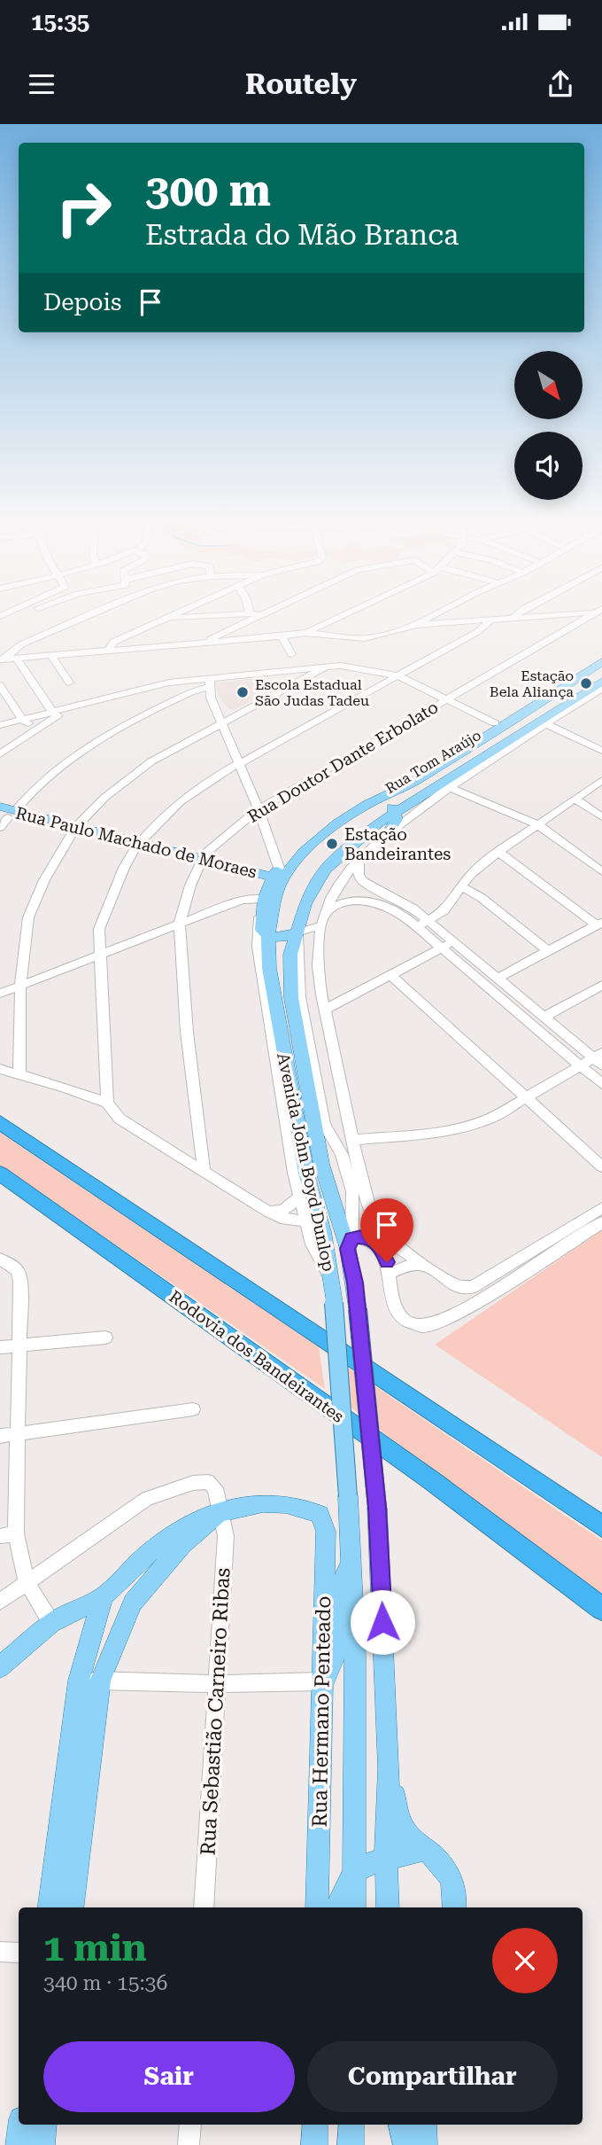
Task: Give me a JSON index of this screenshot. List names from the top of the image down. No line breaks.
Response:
{"streets":{"highway":["Rodovia dos Bandeirantes"],"main road":["Rua Tom Araújo","Rua Paulo Machado de Moraes","Avenida John Boyd Dunlop","Rua Hermano Penteado"],"street":["Rua Doutor Dante Erbolato","Rua Sebastião Carneiro Ribas"]},"crossings":[["Rua Doutor Dante Erbolato","Rua Paulo Machado de Moraes"],["Rua Tom Araújo","Avenida John Boyd Dunlop"],["Rua Sebastião Carneiro Ribas","Rua Hermano Penteado"]],"places":["Estação Bela Aliança","Escola Estadual São Judas Tadeu","Estação Bandeirantes"],"north":"bottom right","page":{"status":"15:35","header":"Routely","turn":["300 m","Estrada do Mão Branca"],"then":"Depois","heading":["1 min","340 m · 15:36"],"buttons":["Sair","Compartilhar"]}}
